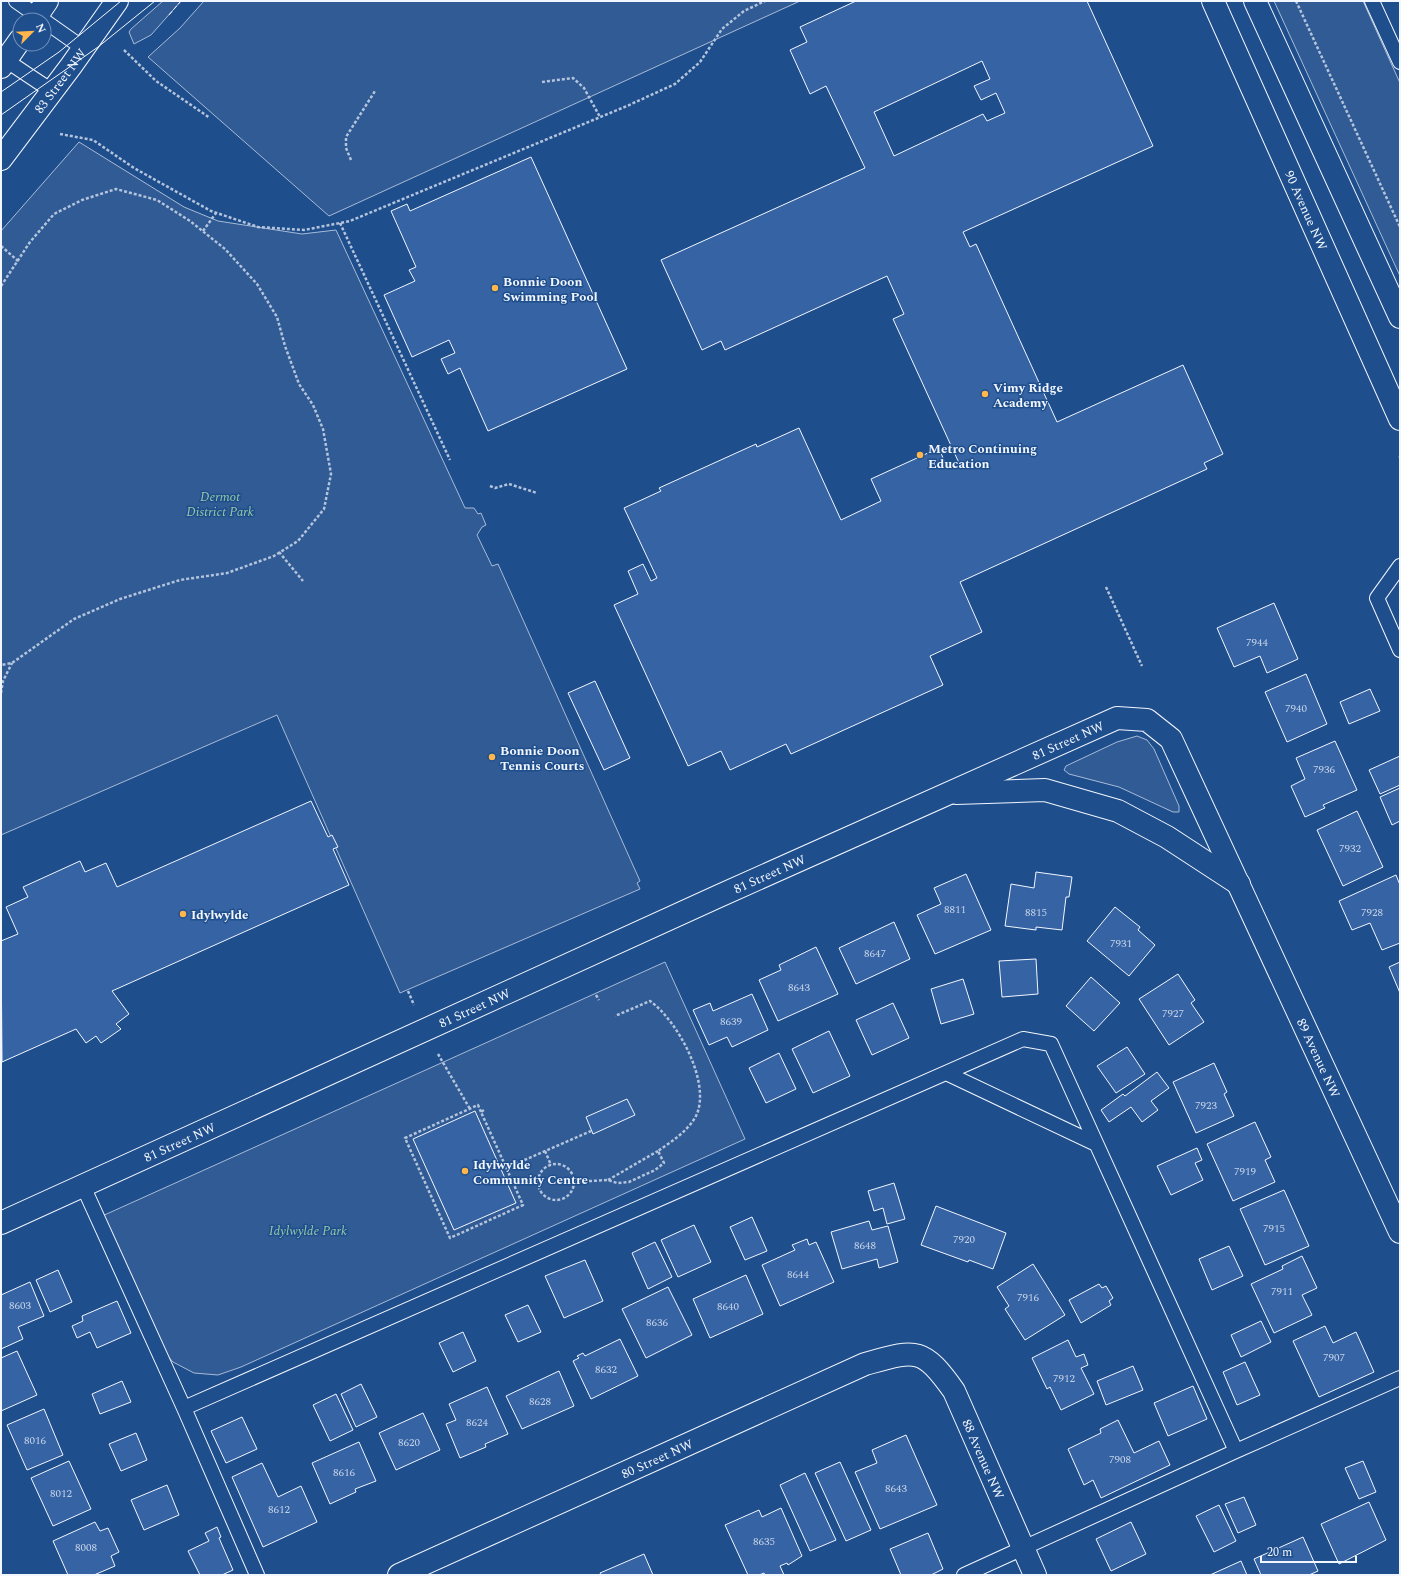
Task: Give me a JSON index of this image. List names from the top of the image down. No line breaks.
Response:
{"streets":{"street":["83 Street NW","90 Avenue NW","81 Street NW","89 Avenue NW","80 Street NW","88 Avenue NW"]},"crossings":[["81 Street NW","89 Avenue NW"],["80 Street NW","88 Avenue NW"]],"parks":["Dermot District Park","Idylwylde Park"],"places":["Bonnie Doon Swimming Pool","Vimy Ridge Academy","Metro Continuing Education","Bonnie Doon Tennis Courts","Idylwylde","Idylwylde Community Centre"],"house_numbers":["7944","7940","7936","7932","8811","8815","7928","7931","8647","8643","7927","8639","7923","7919","7915","7920","8648","8644","7911","7916","8603","8640","8636","7907","8632","7912","8628","8624","8016","8620","7908","8616","8643","8012","8612","8635","8008"],"scale_bar":"20 m","north":"top right"}
